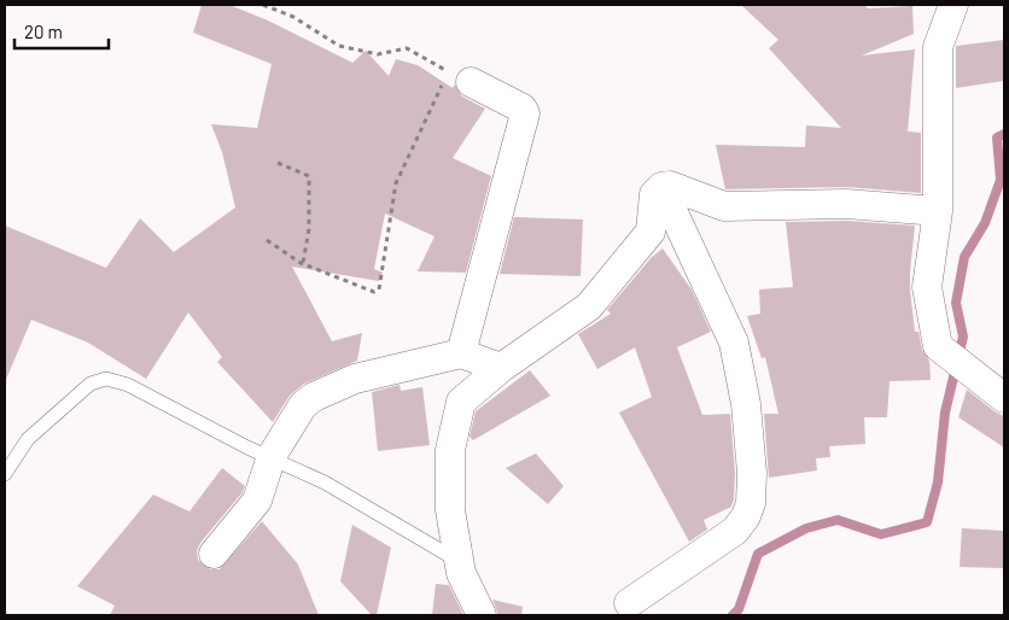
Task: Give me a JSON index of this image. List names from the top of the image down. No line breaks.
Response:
{"scale_bar":"20 m"}
